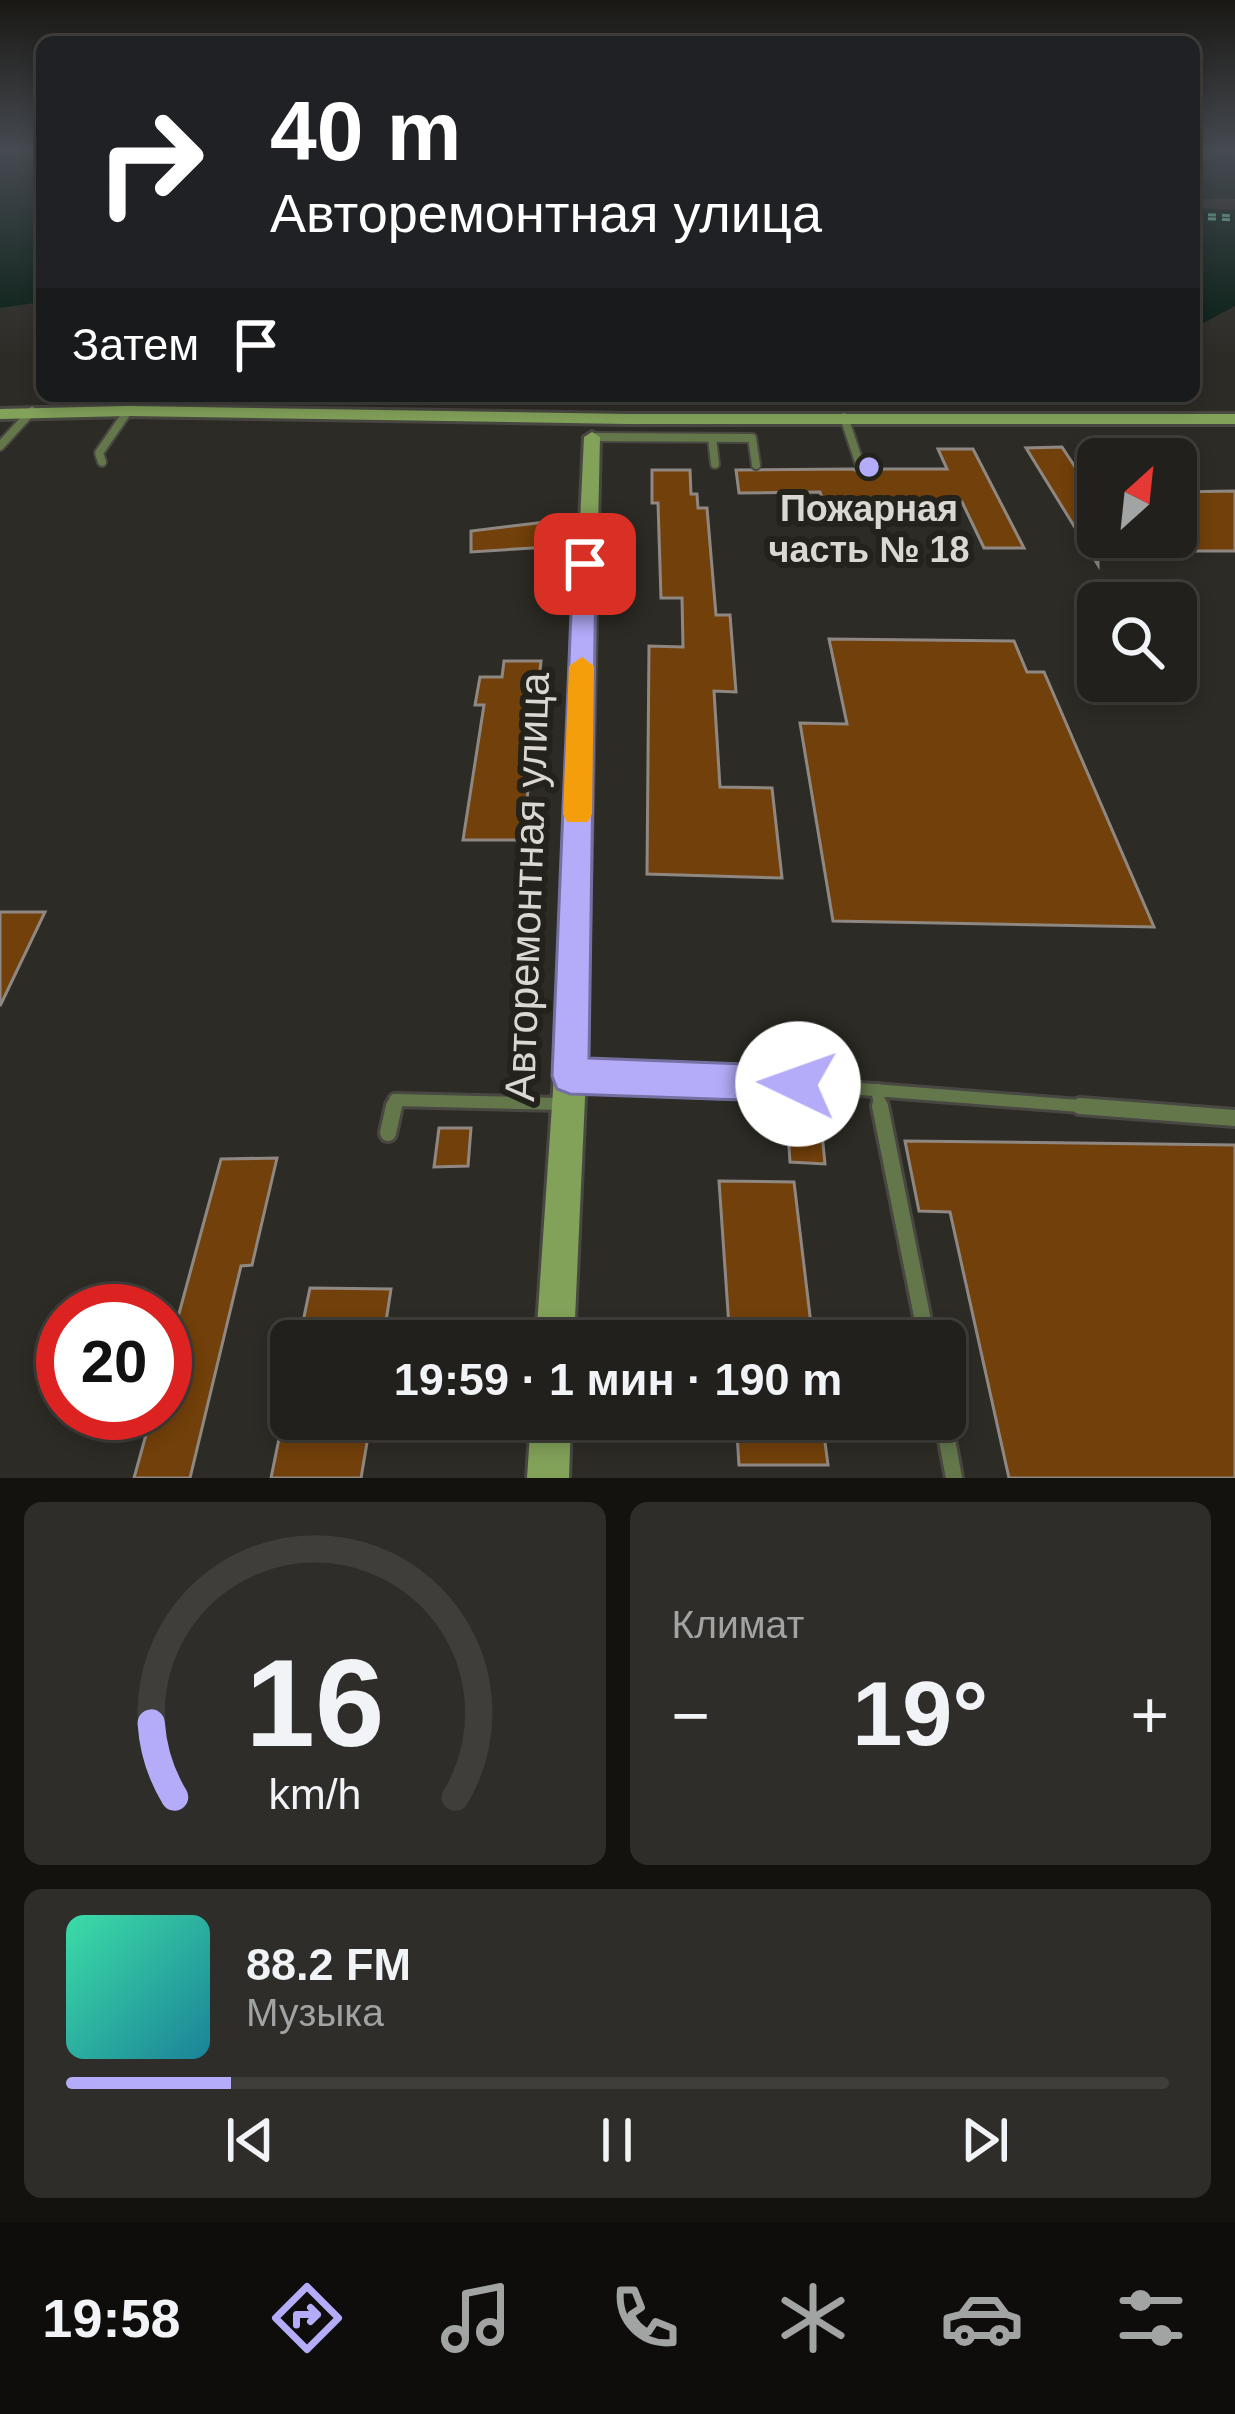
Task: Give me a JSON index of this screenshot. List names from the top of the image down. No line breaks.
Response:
{"streets":{"street":["Авторемонтная улица"]},"places":["Пожарная часть № 18"],"north":"top right","page":{"turn":["40 m","Авторемонтная улица"],"then":"Затем","limit":"20","trip":"19:59 · 1 мин · 190 m","tile":"Климат","heat":["−","19°","+"],"song":["88.2 FM","Музыка"],"tabs":"19:58","gauge":["16","km/h"]}}
